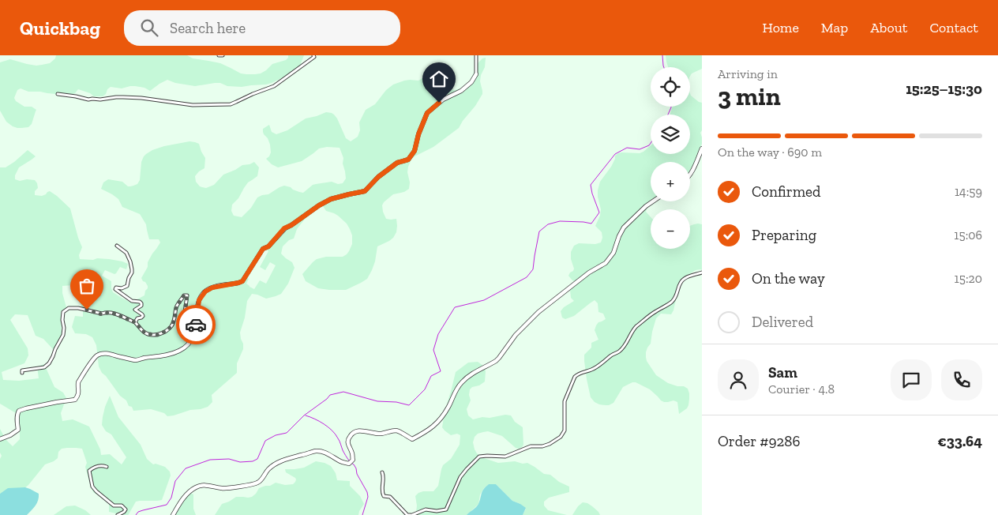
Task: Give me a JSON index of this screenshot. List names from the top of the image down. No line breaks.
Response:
{"page":{"header":"Quickbag","search":"Search here","nav":["Home","Map","About","Contact"],"heading":["3 min","Arriving in","15:25–15:30"],"panel":["Sam","Courier · 4.8","Order #9286","€33.64"],"map_buttons":["+","−"],"bar":"On the way · 690 m","list":[["Confirmed","14:59"],["Preparing","15:06"],["On the way","15:20"],"Delivered"]}}
